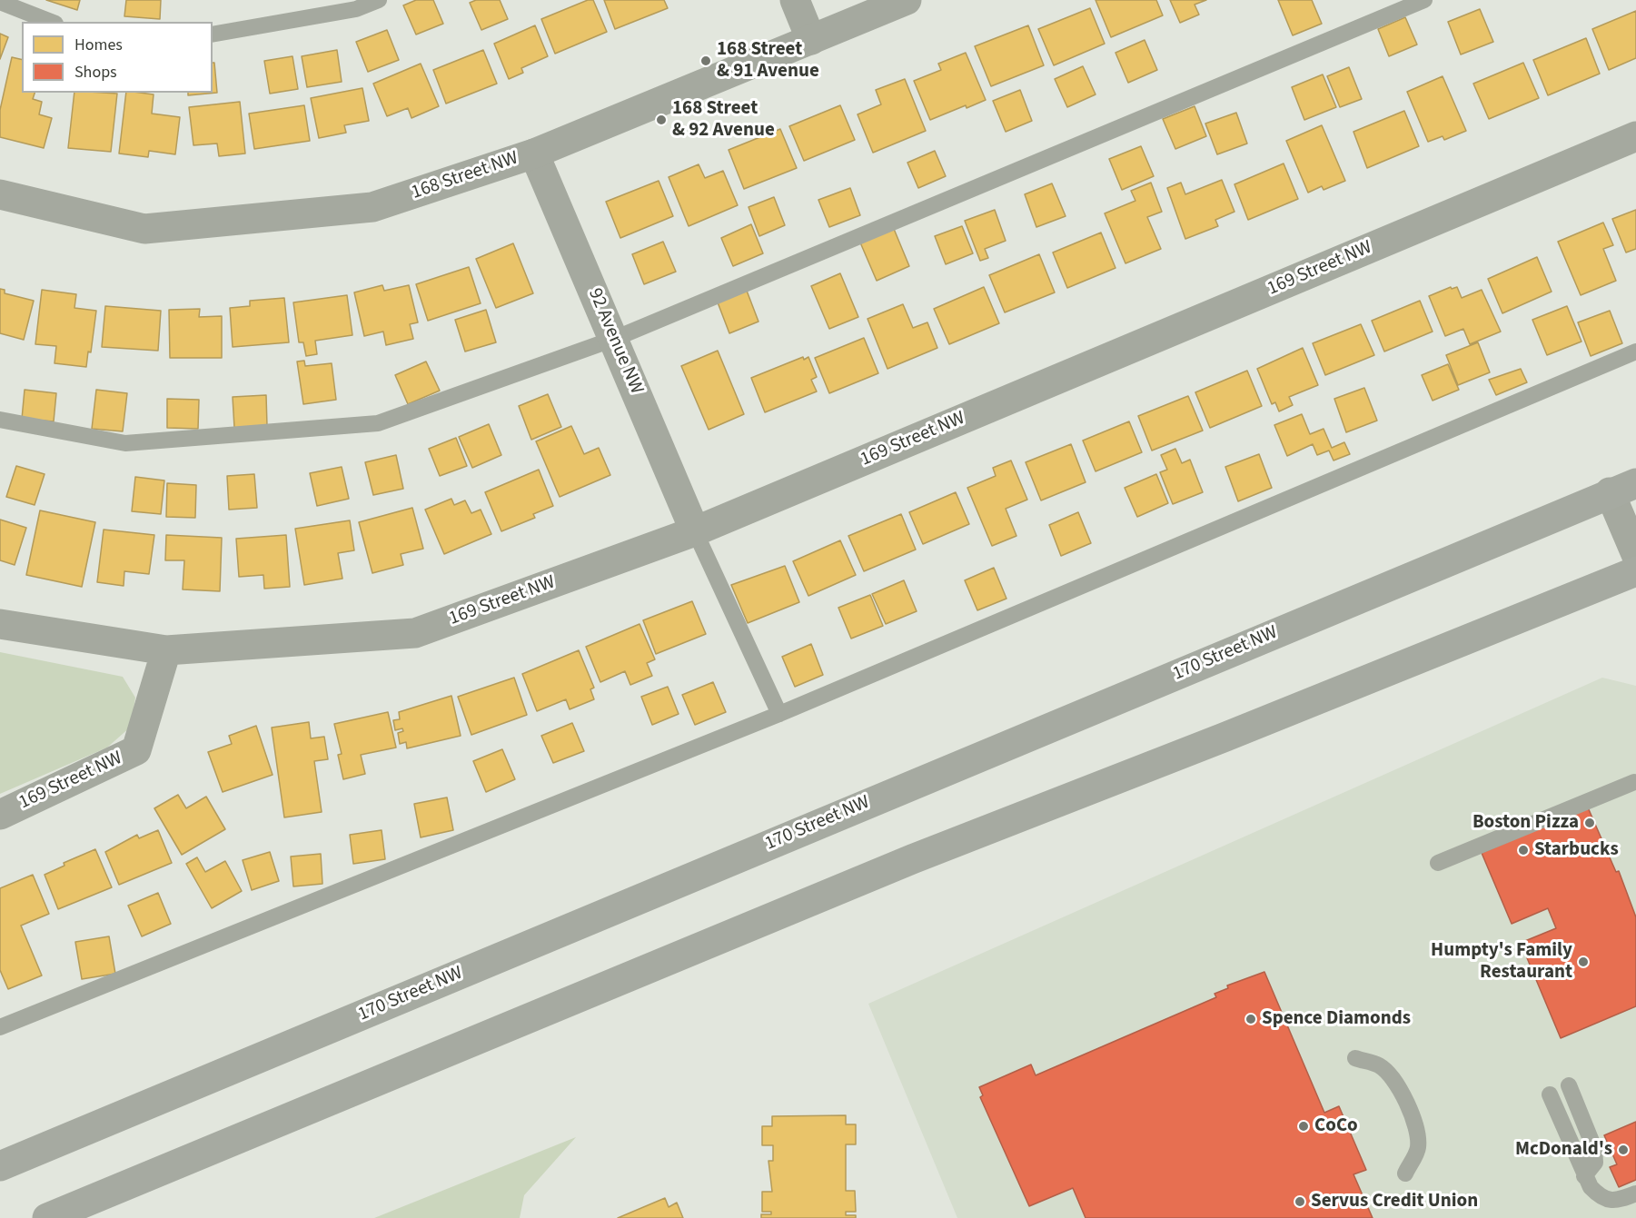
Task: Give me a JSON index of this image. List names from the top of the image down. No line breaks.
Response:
{"streets":{"main road":["170 Street NW"],"street":["168 Street NW","169 Street NW","92 Avenue NW"]},"crossings":[["168 Street NW","92 Avenue NW"],["169 Street NW","92 Avenue NW"]],"places":["168 Street & 91 Avenue","168 Street & 92 Avenue","Boston Pizza","Starbucks","Humpty's Family Restaurant","Spence Diamonds","CoCo","McDonald's","Servus Credit Union"],"legend":["Homes","Shops"]}
